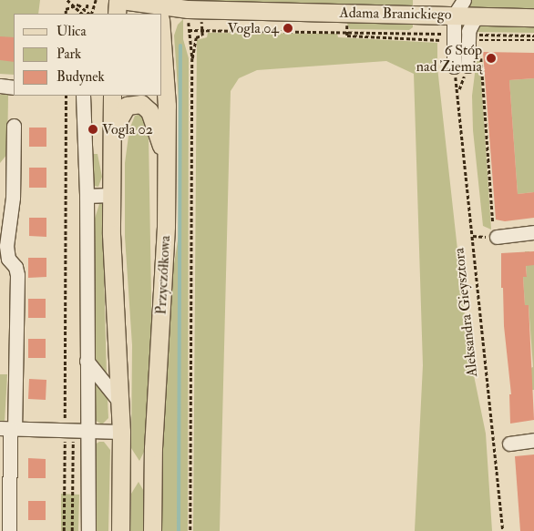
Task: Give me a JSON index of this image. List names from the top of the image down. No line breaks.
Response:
{"streets":{"main road":["Adama Branickiego","Przyczółkowa"],"path":["Aleksandra Gieysztora"]},"places":["Vogla 04","6 Stóp nad Ziemią","Vogla 02"],"legend":["Ulica","Park","Budynek"]}
